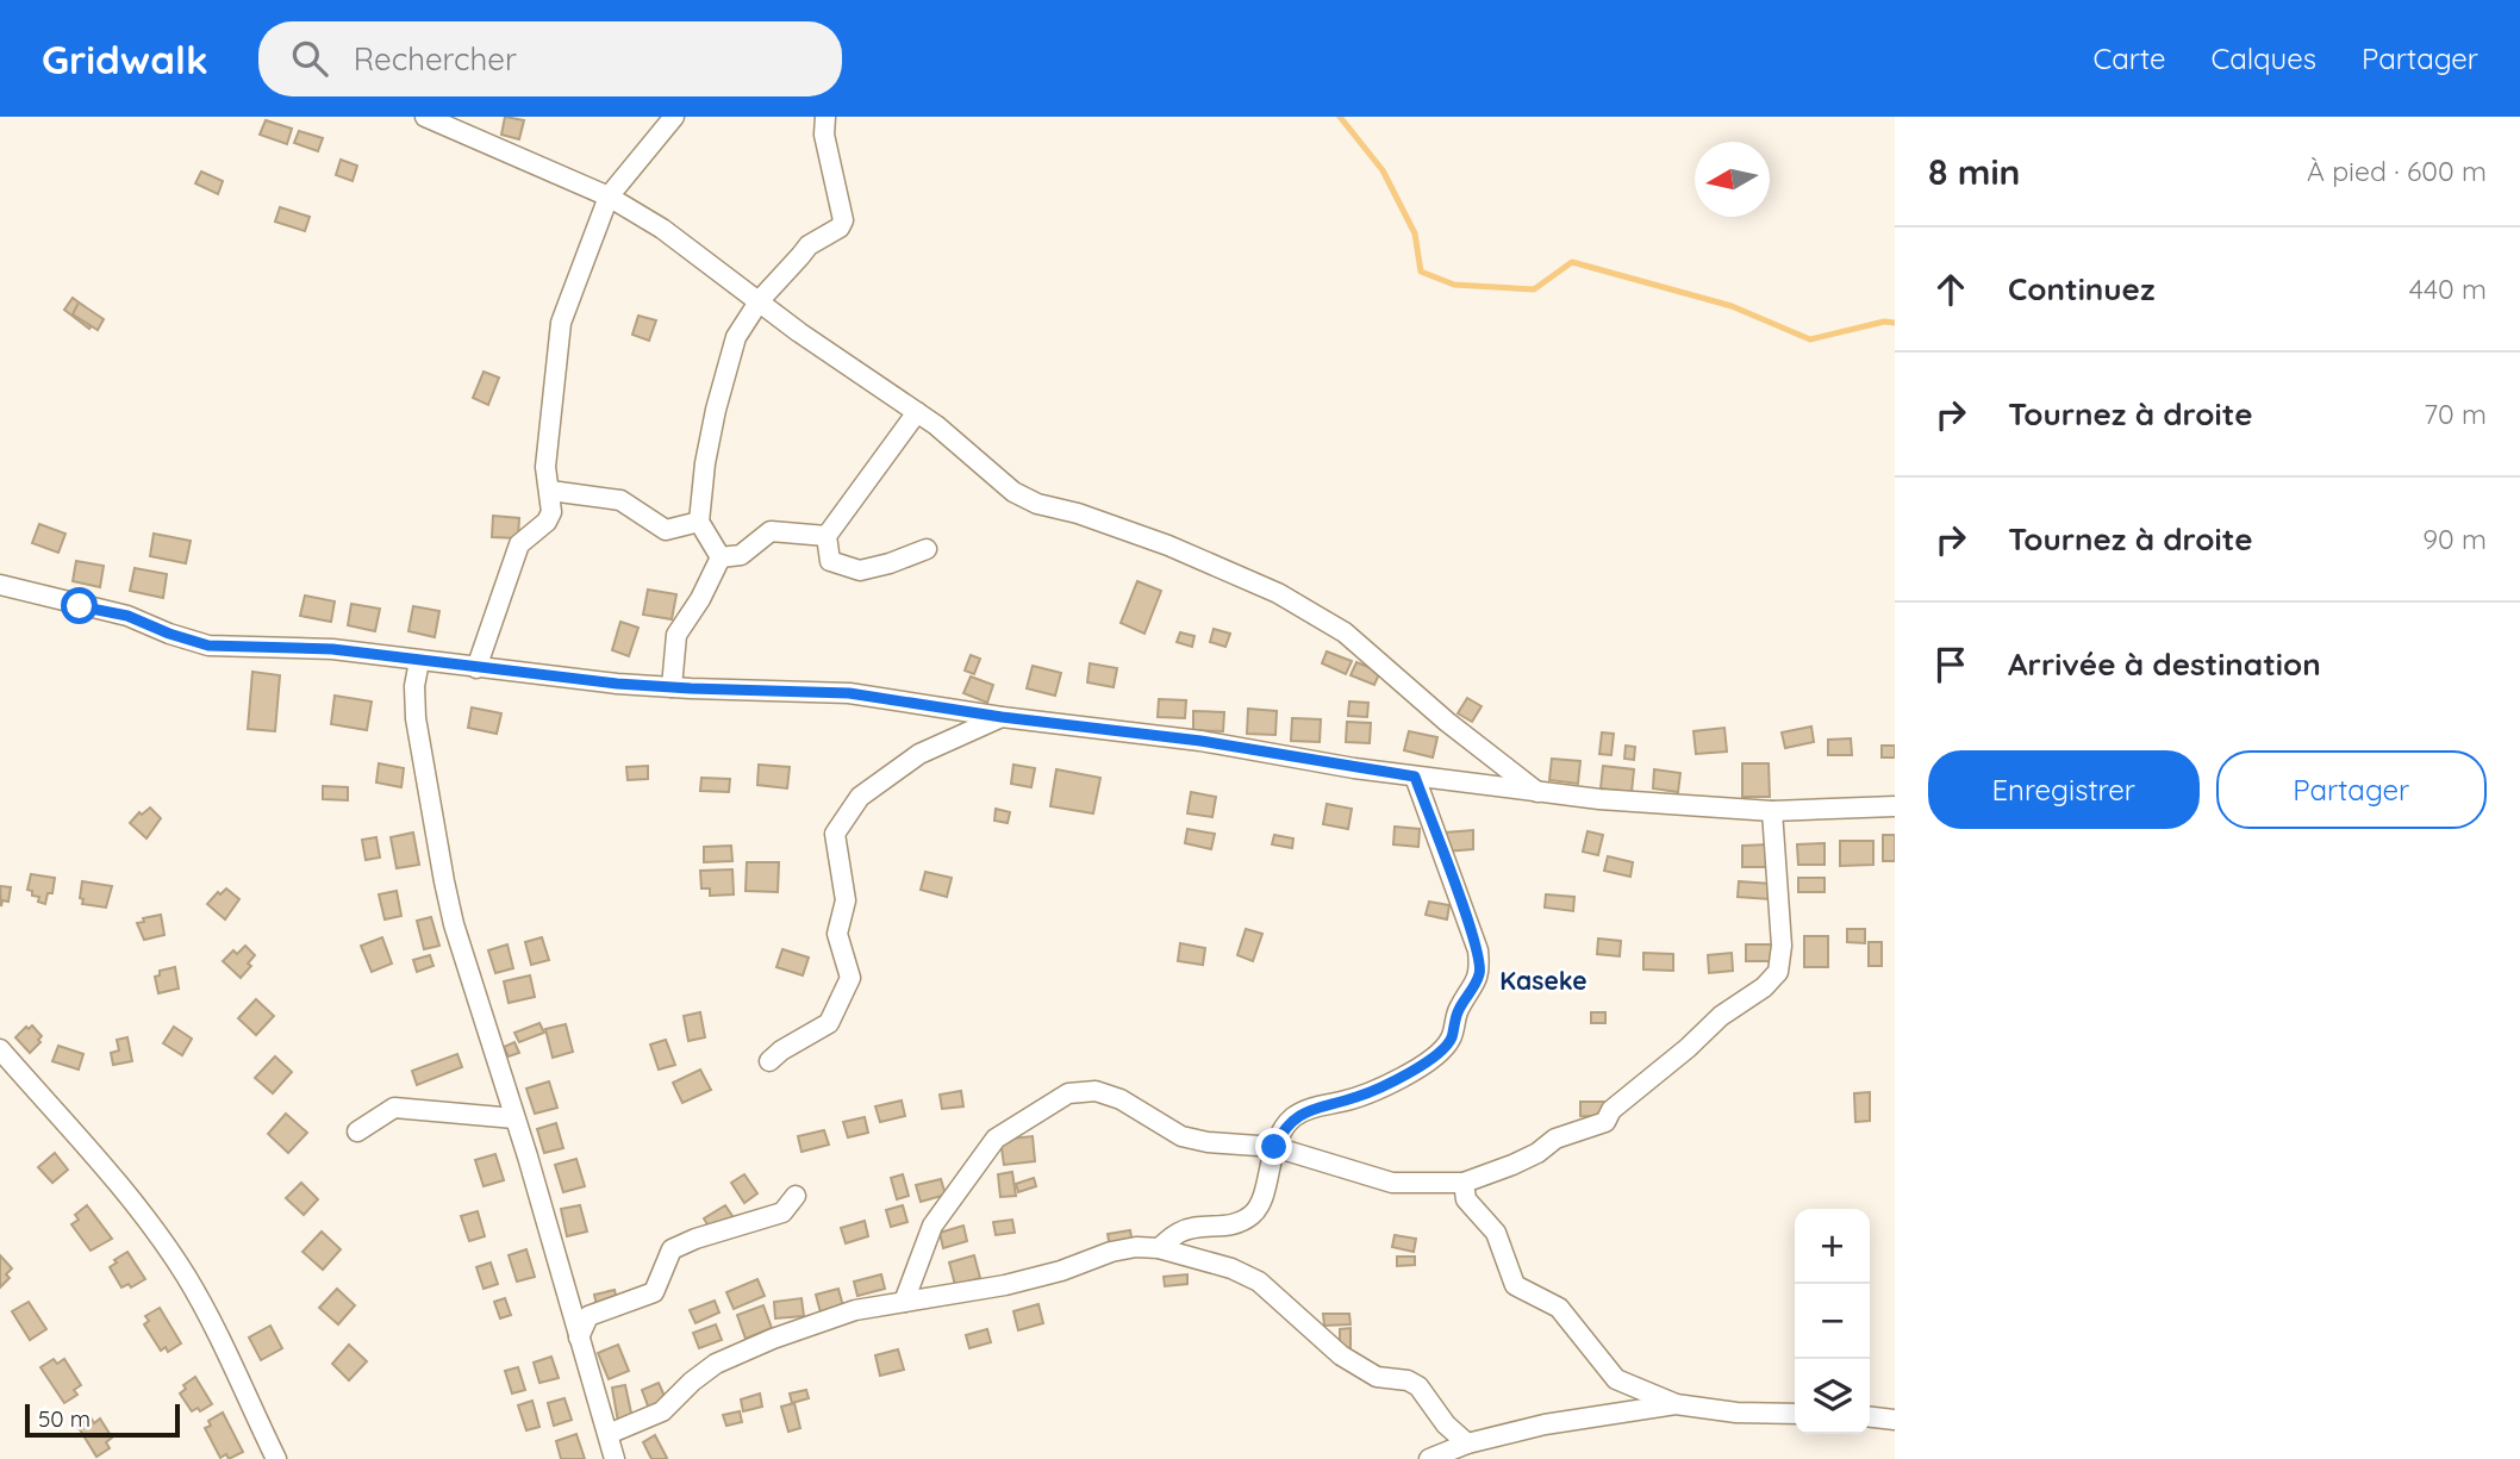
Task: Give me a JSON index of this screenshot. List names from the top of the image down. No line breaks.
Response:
{"districts":["Kaseke"],"scale_bar":"50 m","north":"left","page":{"header":"Gridwalk","search":"Rechercher","nav":["Carte","Calques","Partager"],"heading":["8 min","À pied · 600 m"],"list":[["Continuez","440 m"],["Tournez à droite","70 m"],["Tournez à droite","90 m"],"Arrivée à destination"],"buttons":["Enregistrer","Partager"],"map_buttons":["+","−"],"scale":"50 m"}}
